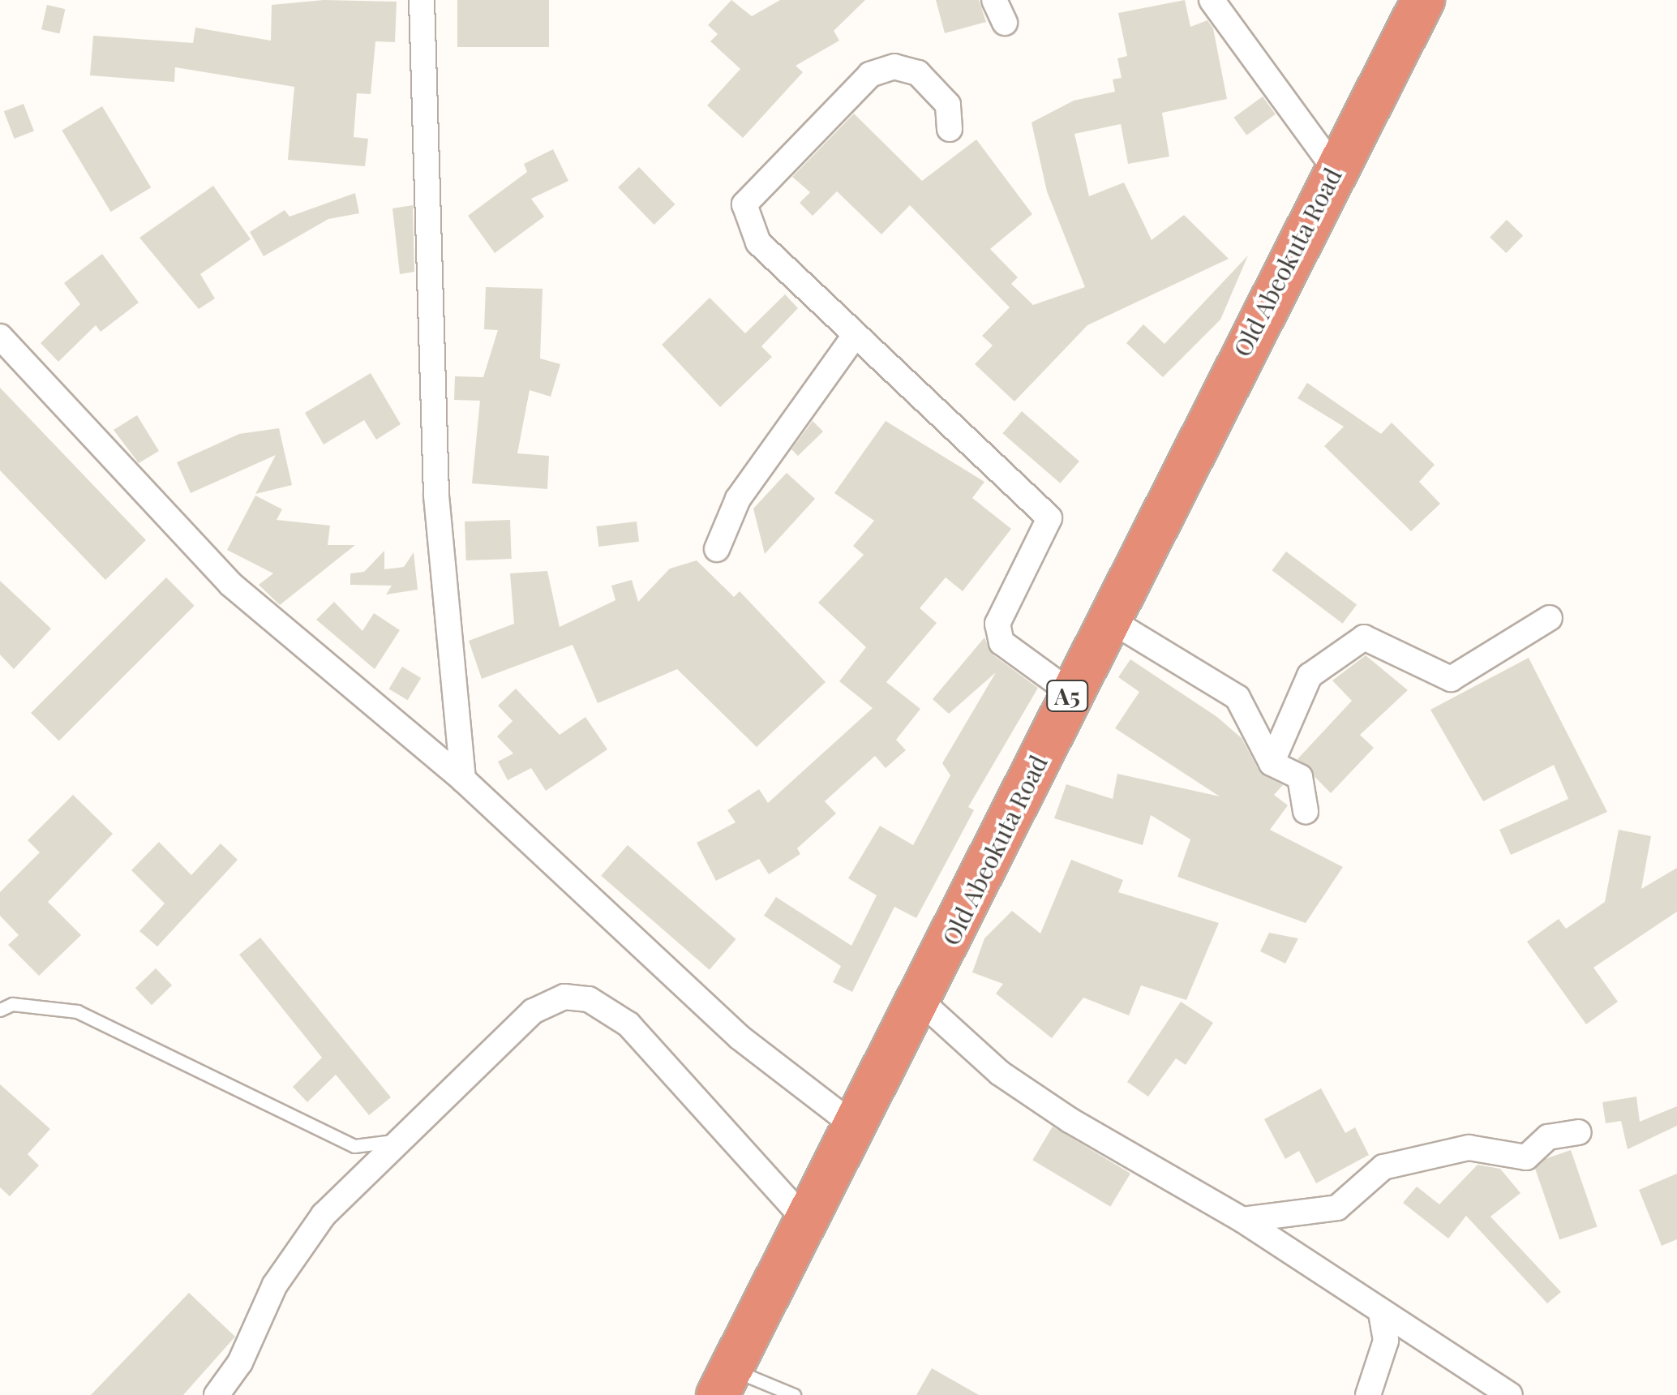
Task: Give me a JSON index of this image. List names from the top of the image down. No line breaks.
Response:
{"streets":{"highway":["Old Abeokuta Road","A5"]}}
